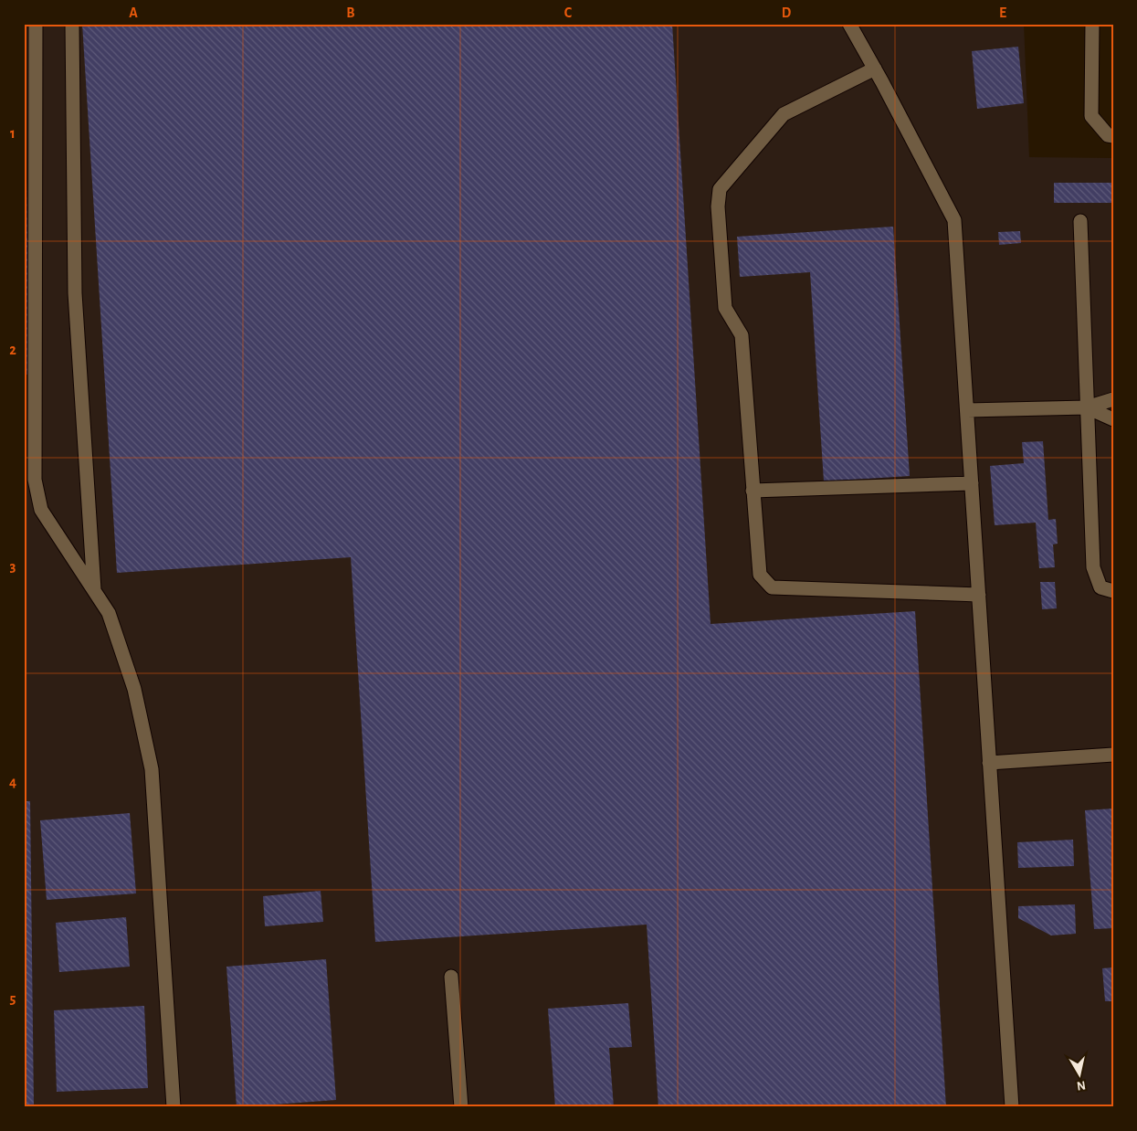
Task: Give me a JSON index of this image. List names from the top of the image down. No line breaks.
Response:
{"north":"bottom","grid":{"columns":["A","B","C","D","E"],"rows":["1","2","3","4","5"]}}
